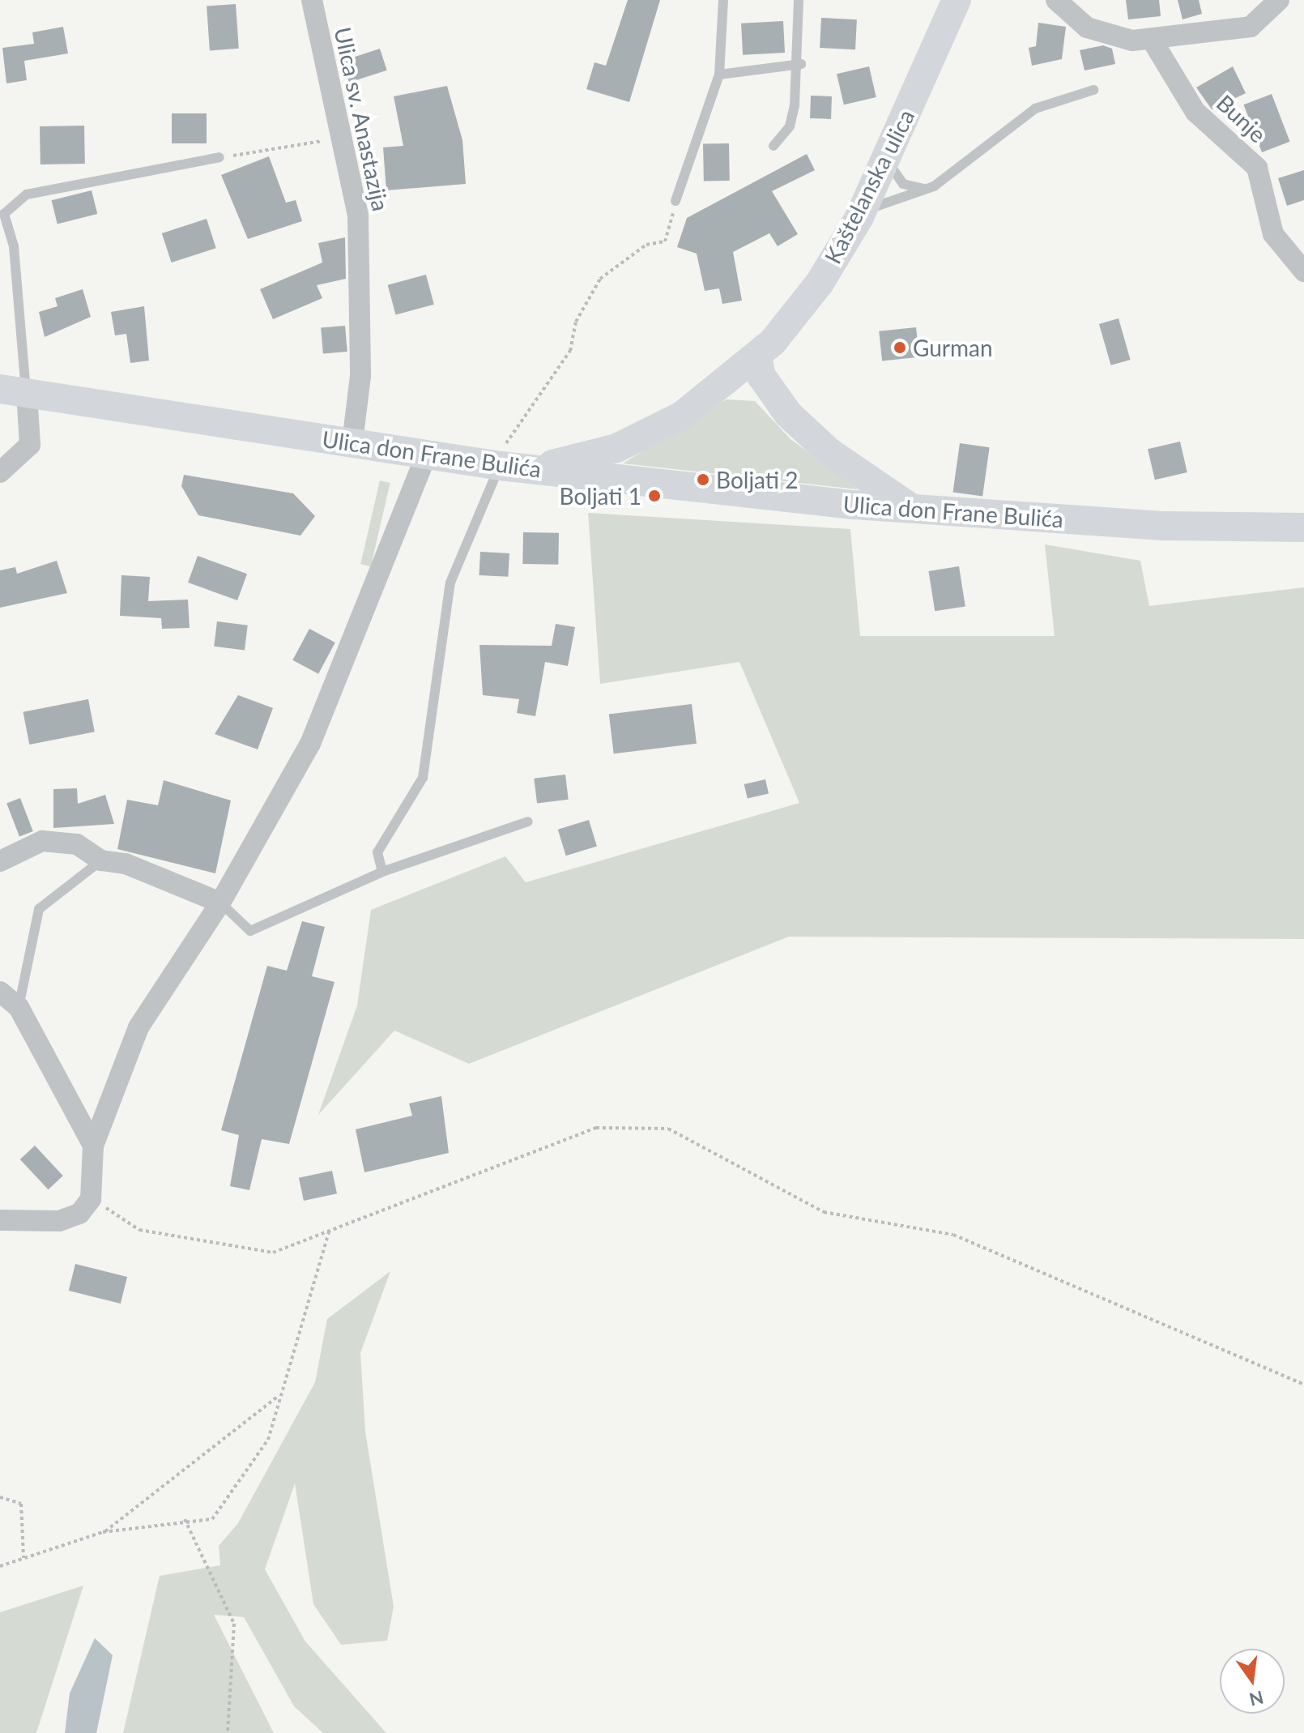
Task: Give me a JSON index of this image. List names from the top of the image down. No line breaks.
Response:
{"streets":{"street":["Bunje","Ulica sv. Anastazija","Kaštelanska ulica","Ulica don Frane Bulića"]},"crossings":[["Ulica sv. Anastazija","Ulica don Frane Bulića"],["Kaštelanska ulica","Ulica don Frane Bulića"]],"places":["Gurman","Boljati 2","Boljati 1"],"north":"bottom"}
